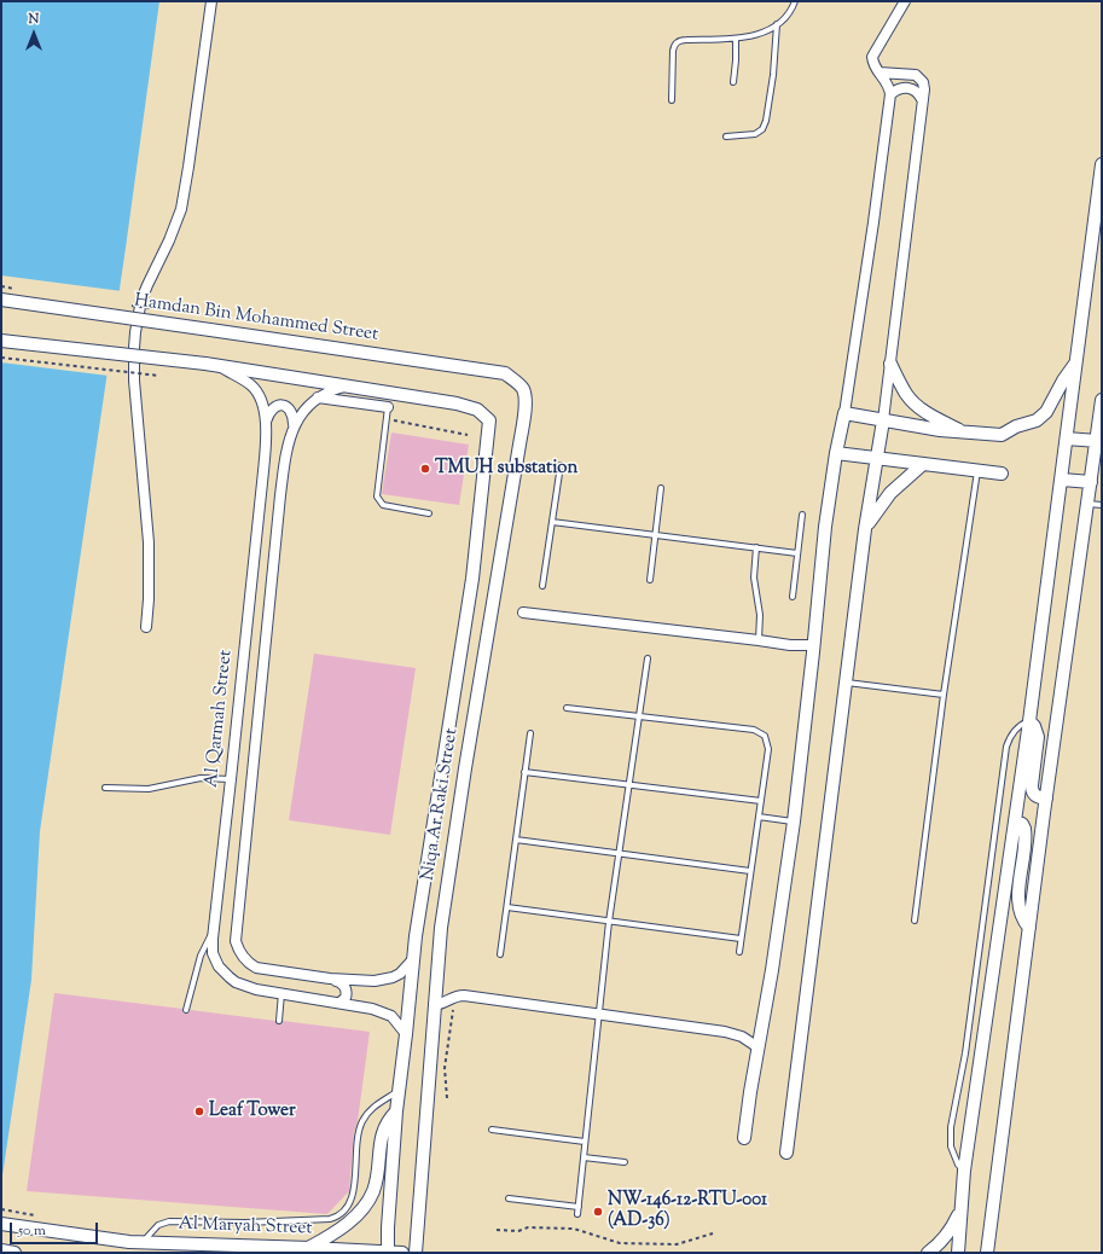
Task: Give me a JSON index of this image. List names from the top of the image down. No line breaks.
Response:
{"streets":{"street":["Hamdan Bin Mohammed Street","Al Qarmah Street","Niqa Ar Raki Street","Al Maryah Street"]},"crossings":[["Hamdan Bin Mohammed Street","Niqa Ar Raki Street"],["Al Qarmah Street","Niqa Ar Raki Street"],["Niqa Ar Raki Street","Al Maryah Street"]],"places":["TMUH substation","Leaf Tower","NW-146-12-RTU-001 (AD-36)"],"scale_bar":"50 m","north":"top"}
